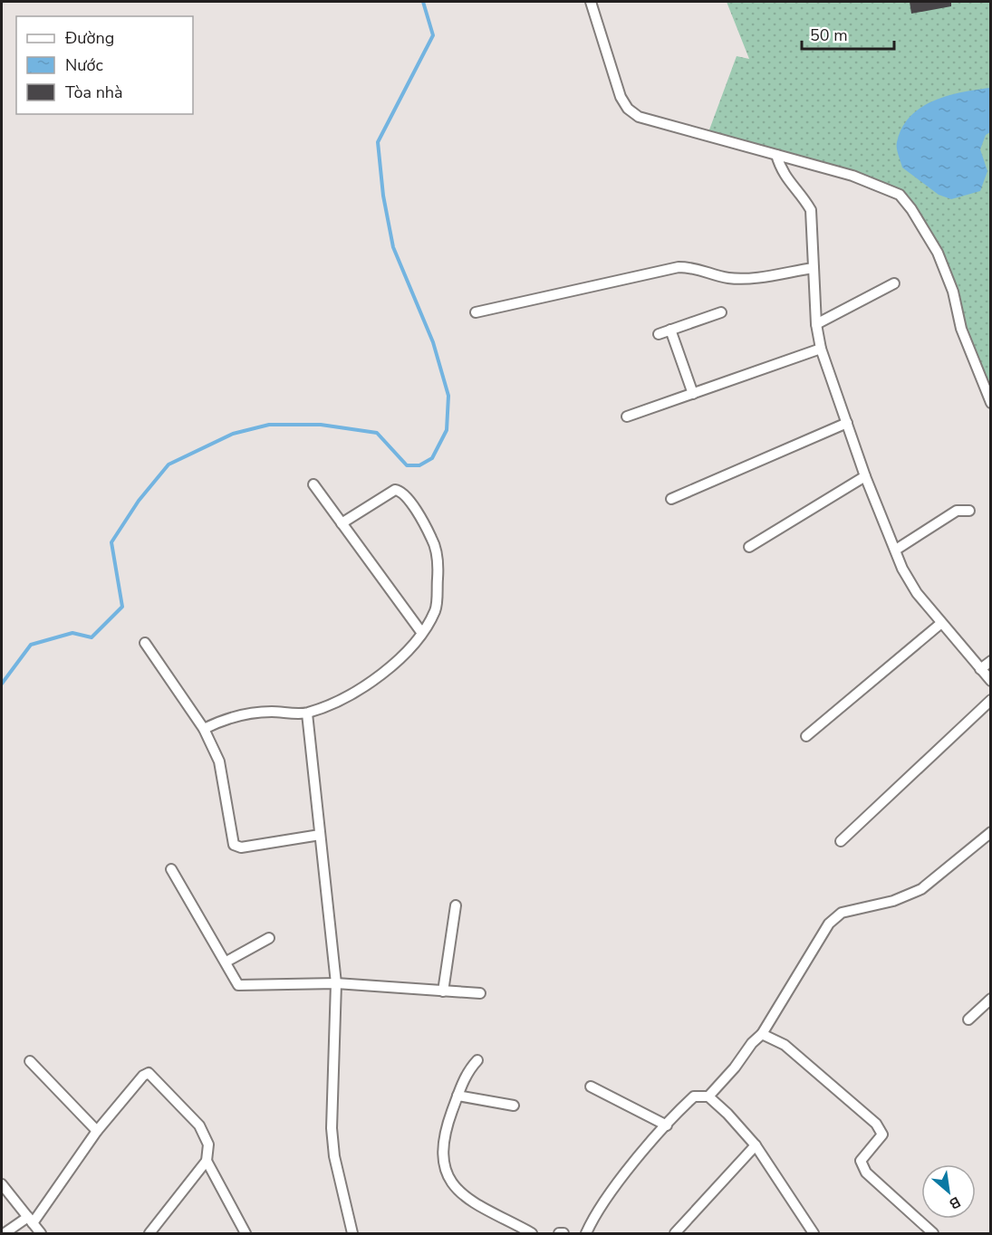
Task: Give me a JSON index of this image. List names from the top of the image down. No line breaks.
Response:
{"legend":["Đường","Nước","Tòa nhà"],"scale_bar":"50 m","north":"bottom right"}
